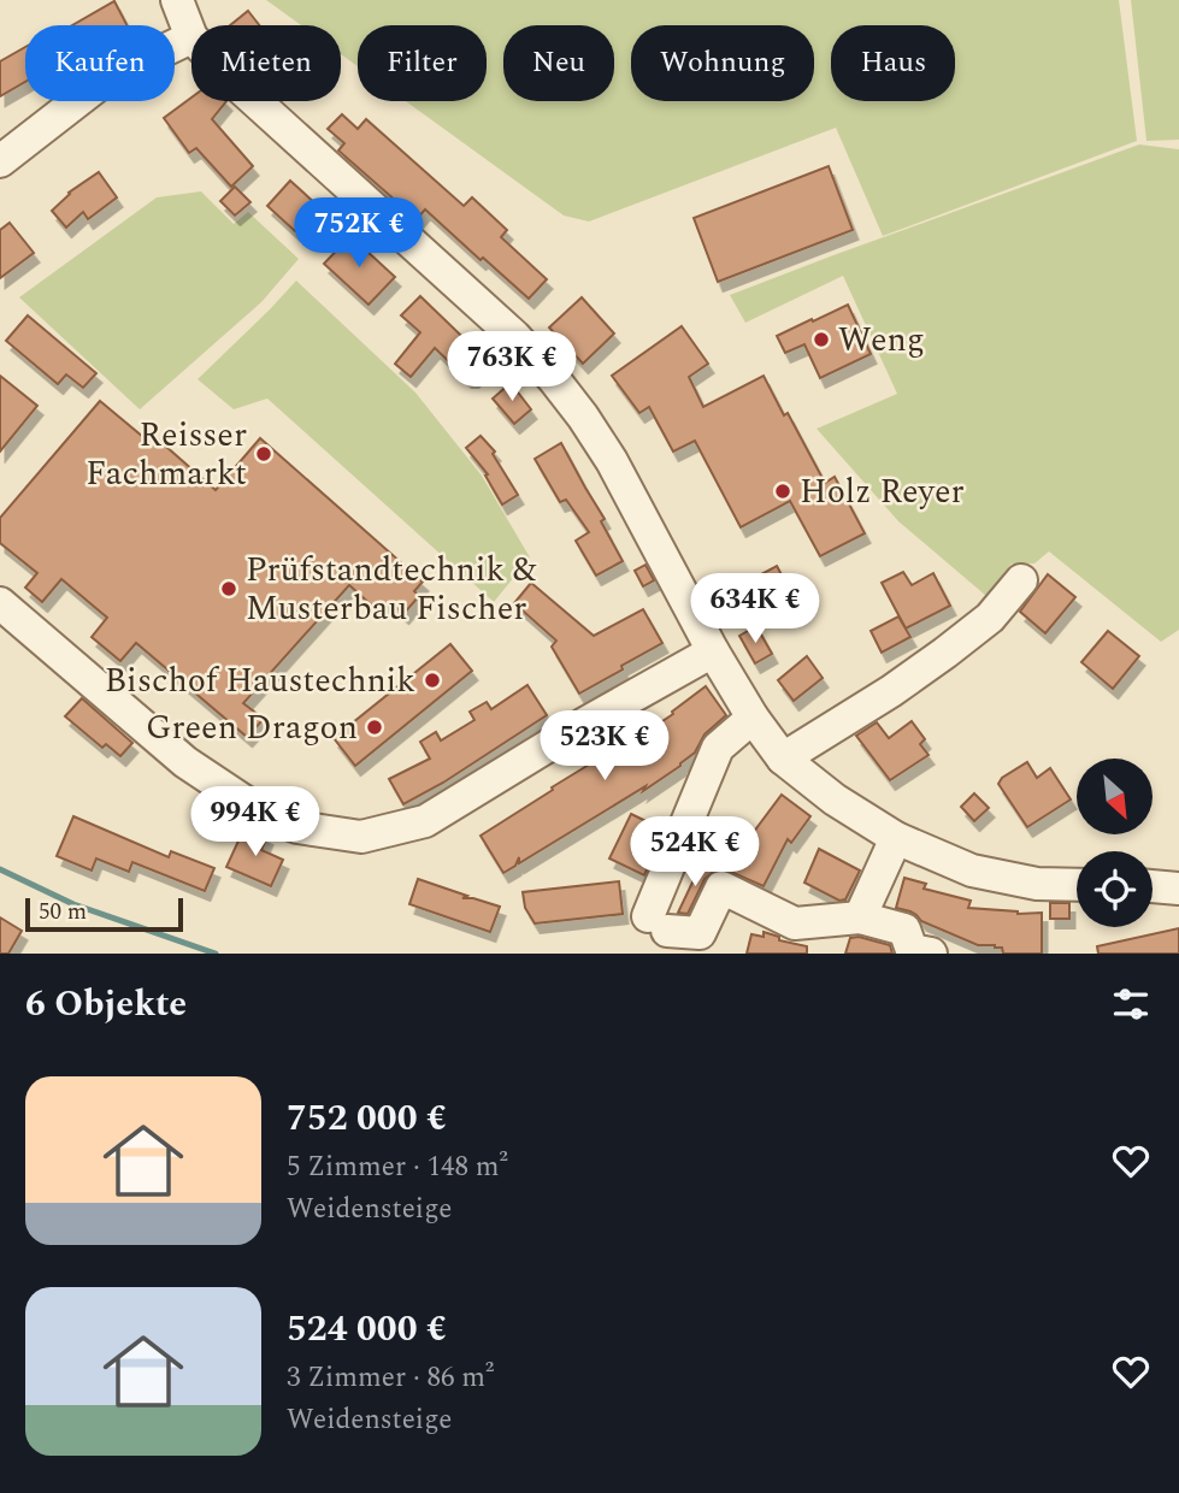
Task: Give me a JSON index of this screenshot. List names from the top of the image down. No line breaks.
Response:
{"places":["Weng","Reisser Fachmarkt","Holz Reyer","Prüfstandtechnik & Musterbau Fischer","Bischof Haustechnik","Green Dragon"],"scale_bar":"50 m","north":"bottom right","page":{"chip":["Kaufen","Mieten","Filter","Neu","Wohnung","Haus"],"price":["752K €","763K €","634K €","523K €","994K €","524K €"],"scale":"50 m","heading":"6 Objekte","list":[{"name":"752 000 €","note":"5 Zimmer · 148 m² · Weidensteige"},{"name":"524 000 €","note":"3 Zimmer · 86 m² · Weidensteige"}]}}
